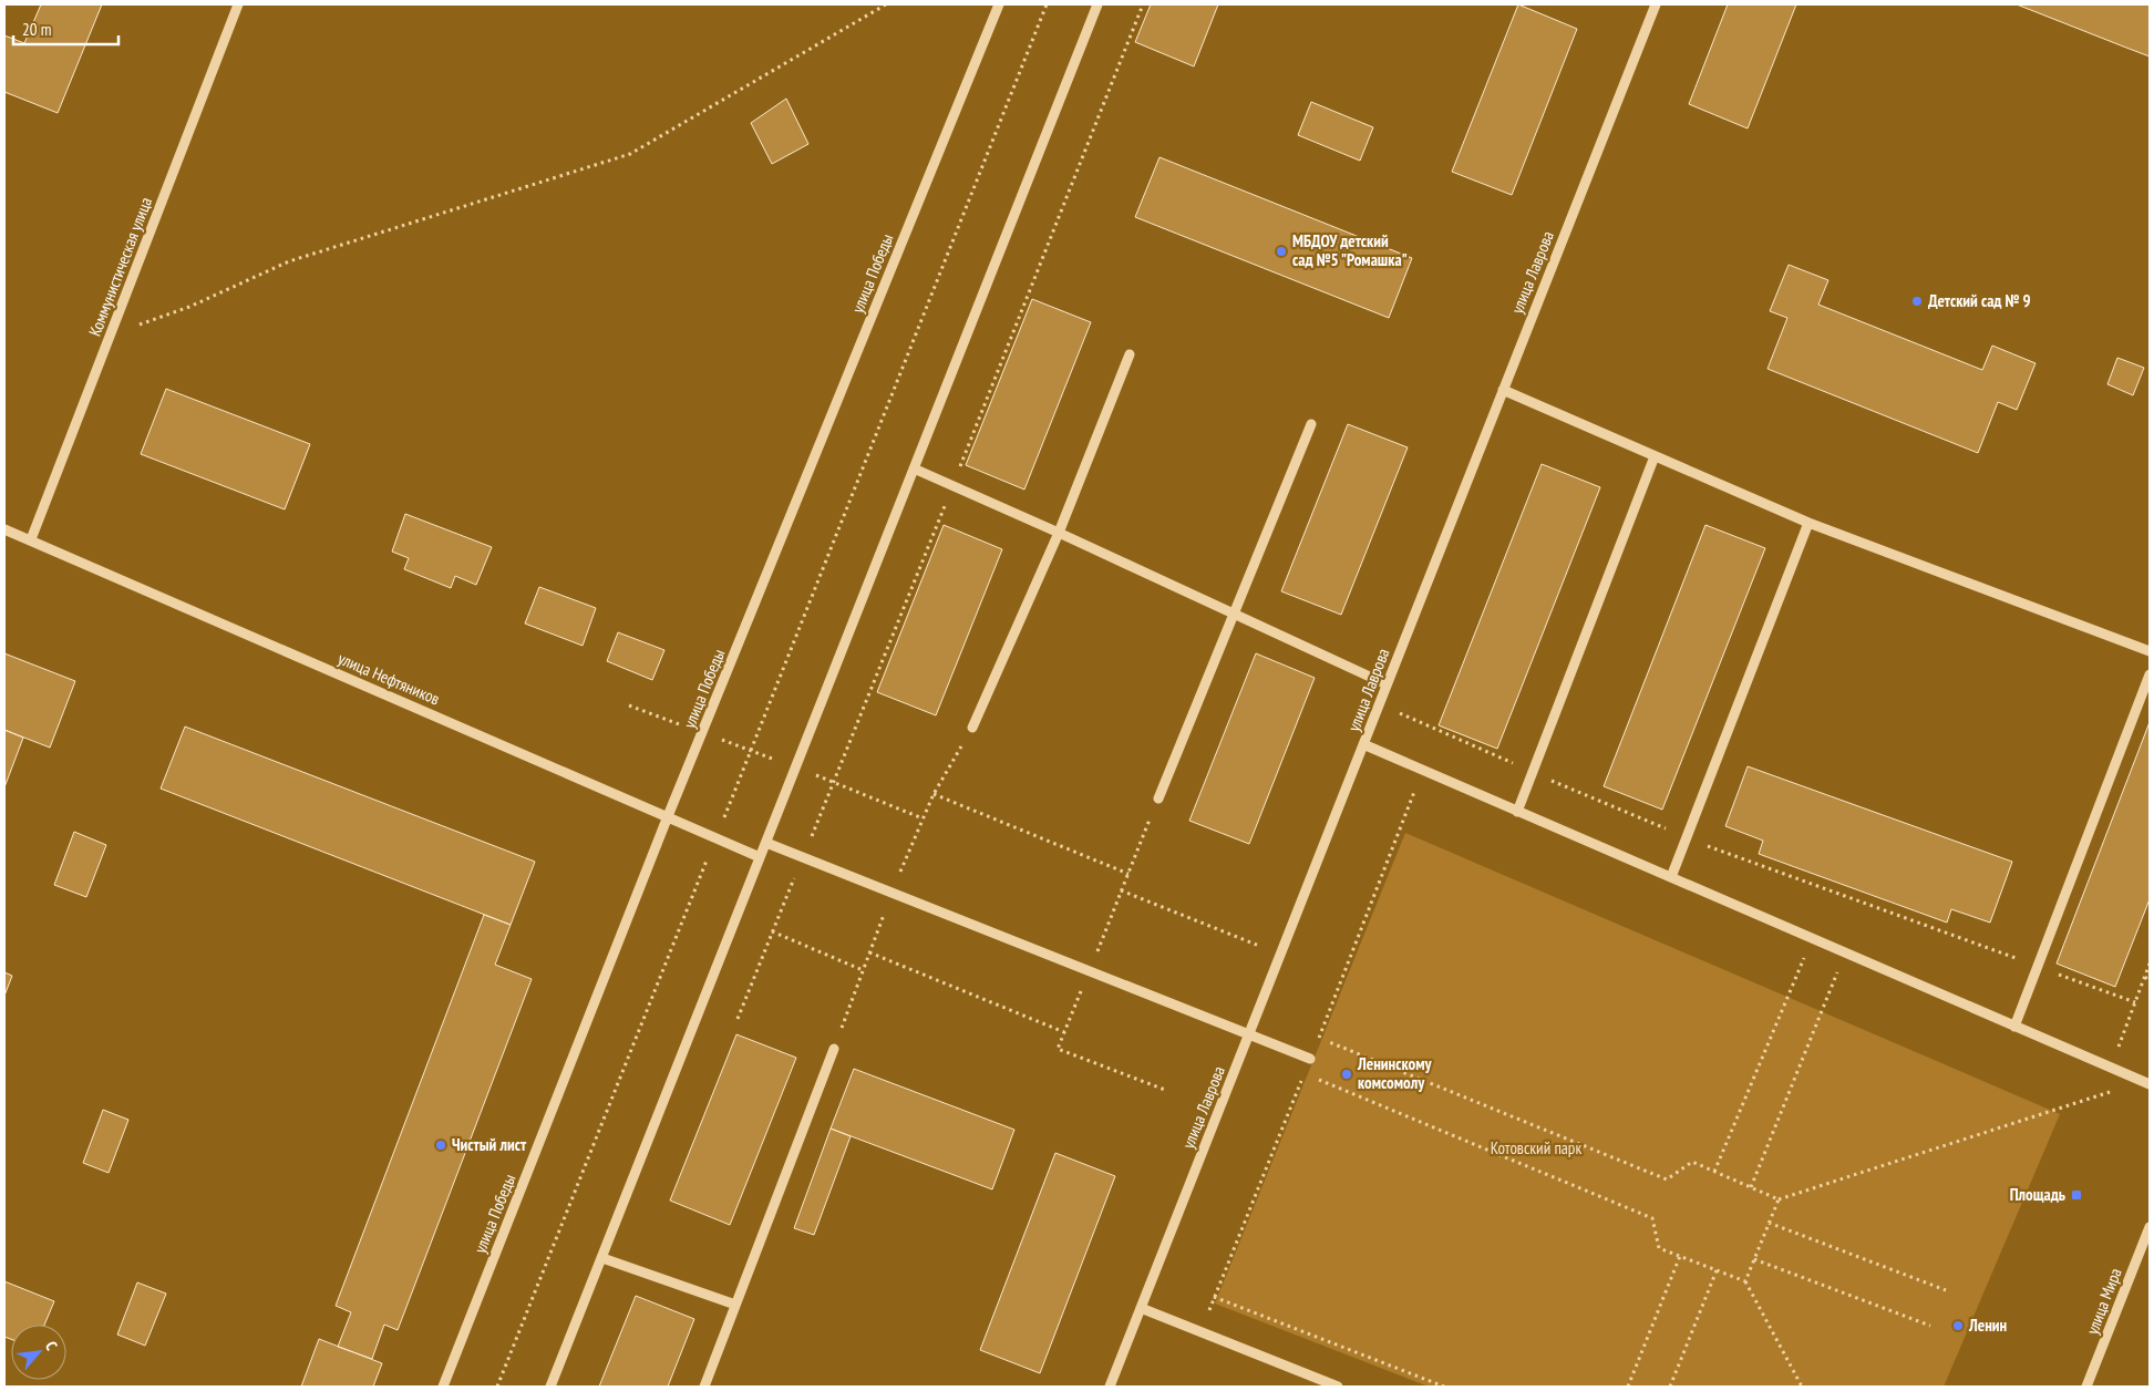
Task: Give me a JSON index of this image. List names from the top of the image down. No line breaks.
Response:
{"streets":{"street":["Коммунистическая улица","улица Лаврова","улица Победы","улица Нефтяников","улица Мира"]},"crossings":[["Коммунистическая улица","улица Нефтяников"],["улица Победы","улица Нефтяников"]],"parks":["Котовский парк"],"places":{"other":["МБДОУ детский сад №5 \"Ромашка\"","Детский сад № 9","Ленинскому комсомолу","Чистый лист","Ленин"],"transit":["Площадь"]},"scale_bar":"20 m","north":"top right"}
